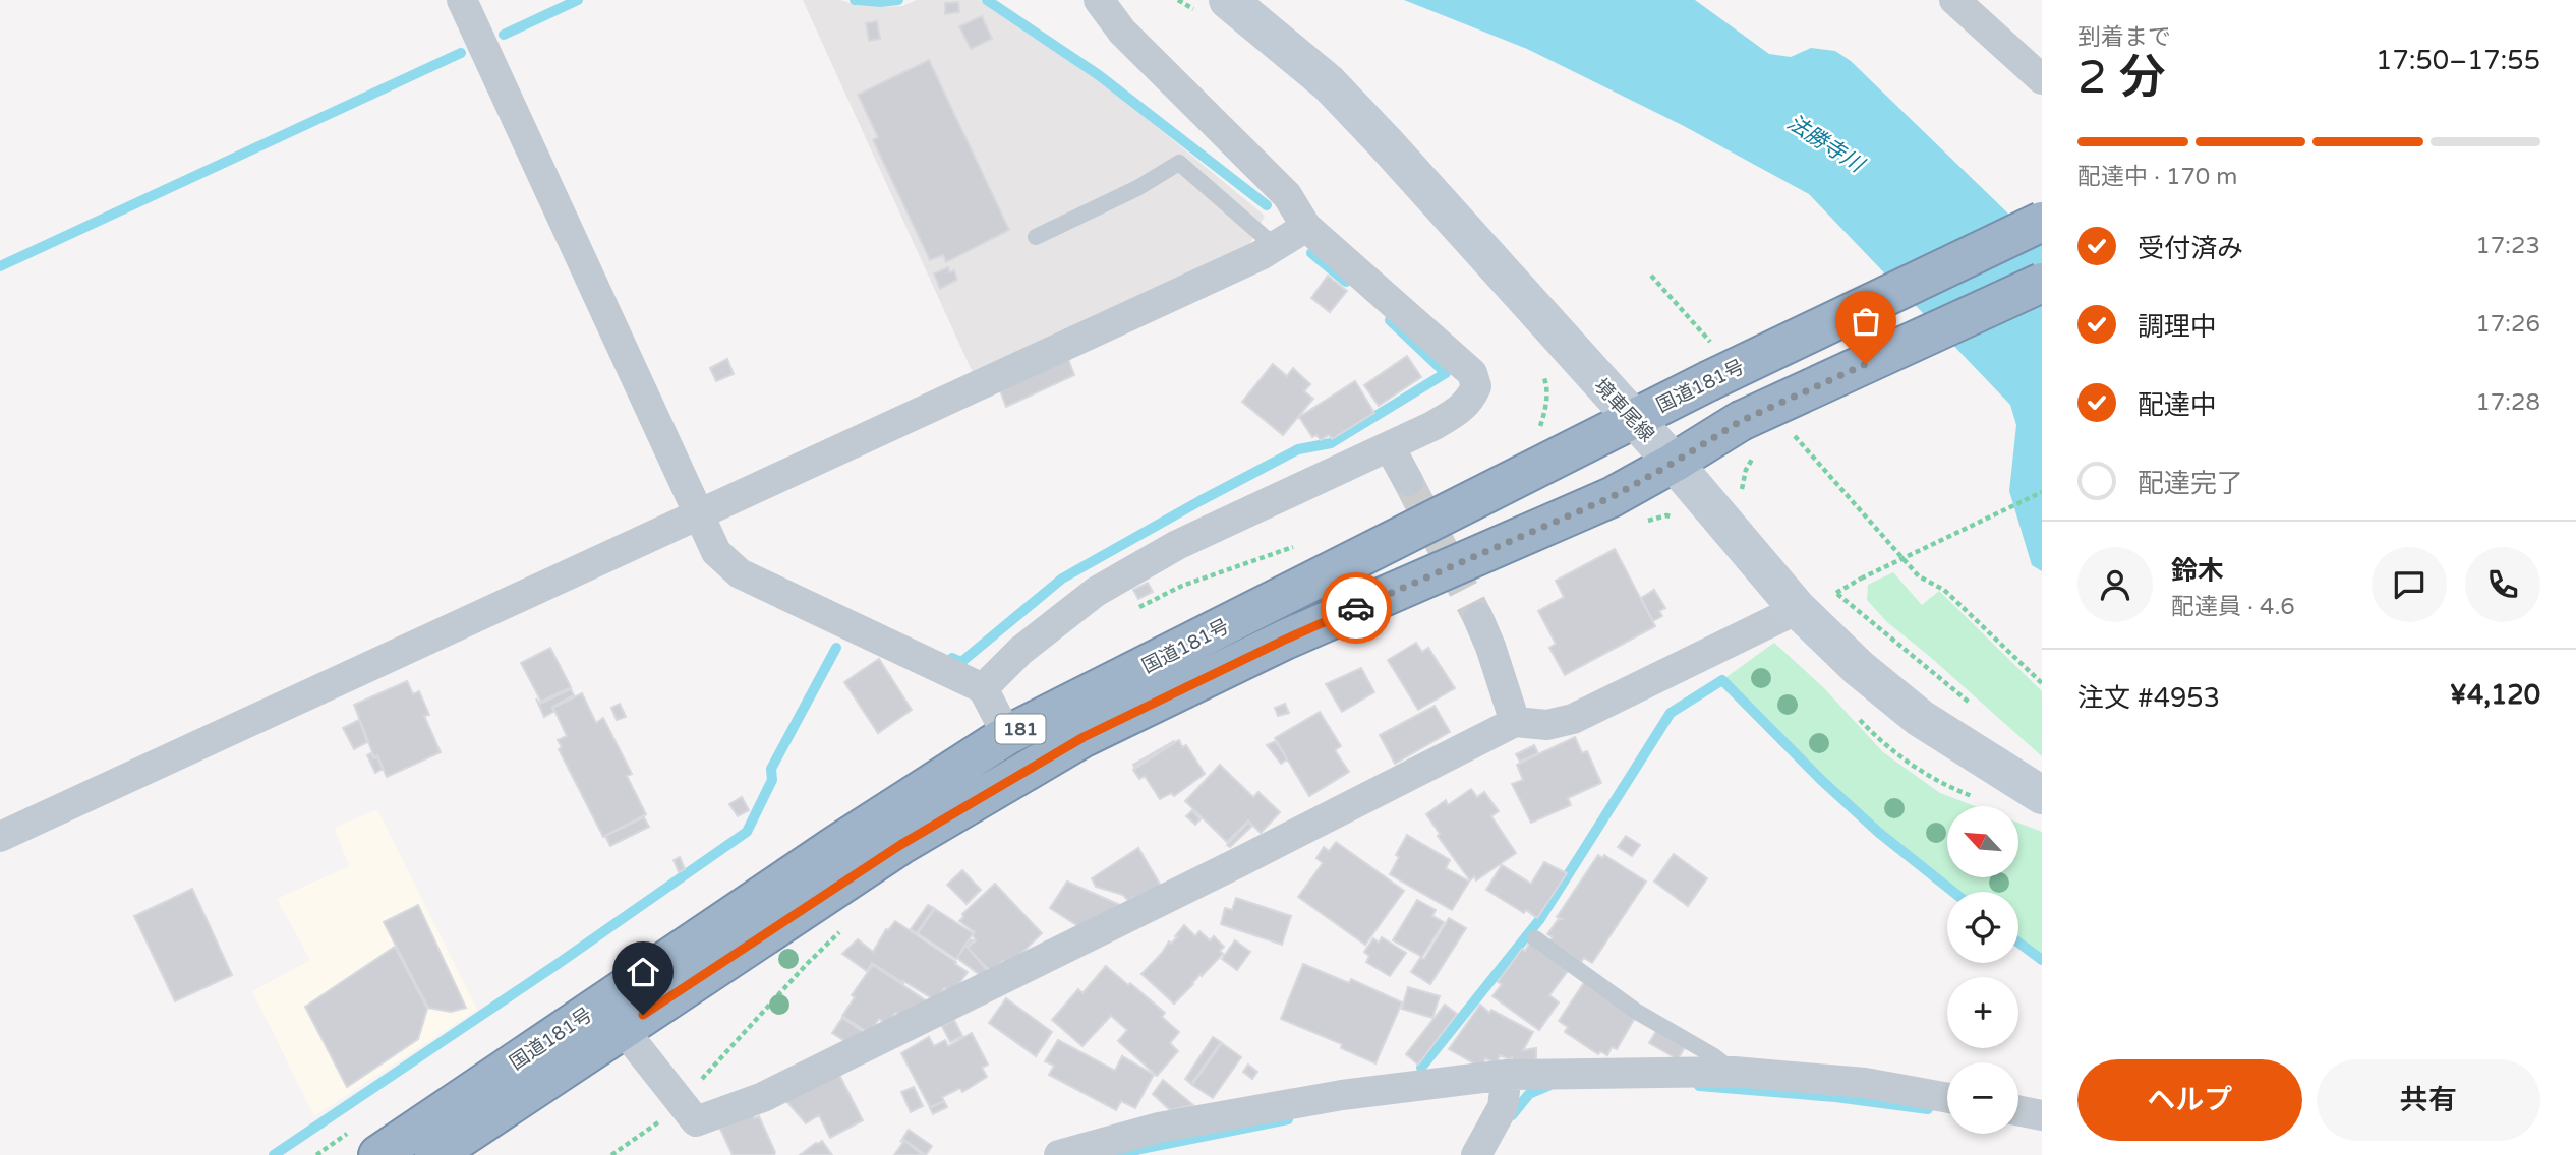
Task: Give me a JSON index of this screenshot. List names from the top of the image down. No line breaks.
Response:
{"streets":{"highway":["国道181号","181"],"main road":["境車尾線"]},"crossings":[["国道181号","境車尾線"]],"water":["法勝寺川"],"north":"top left","page":{"heading":["2 分","到着まで","17:50–17:55"],"panel":["鈴木","配達員 · 4.6","注文 #4953","¥4,120"],"bar":"配達中 · 170 m","list":[["受付済み","17:23"],["調理中","17:26"],["配達中","17:28"],"配達完了"],"map_buttons":["+","−"],"buttons":["ヘルプ","共有"]}}
